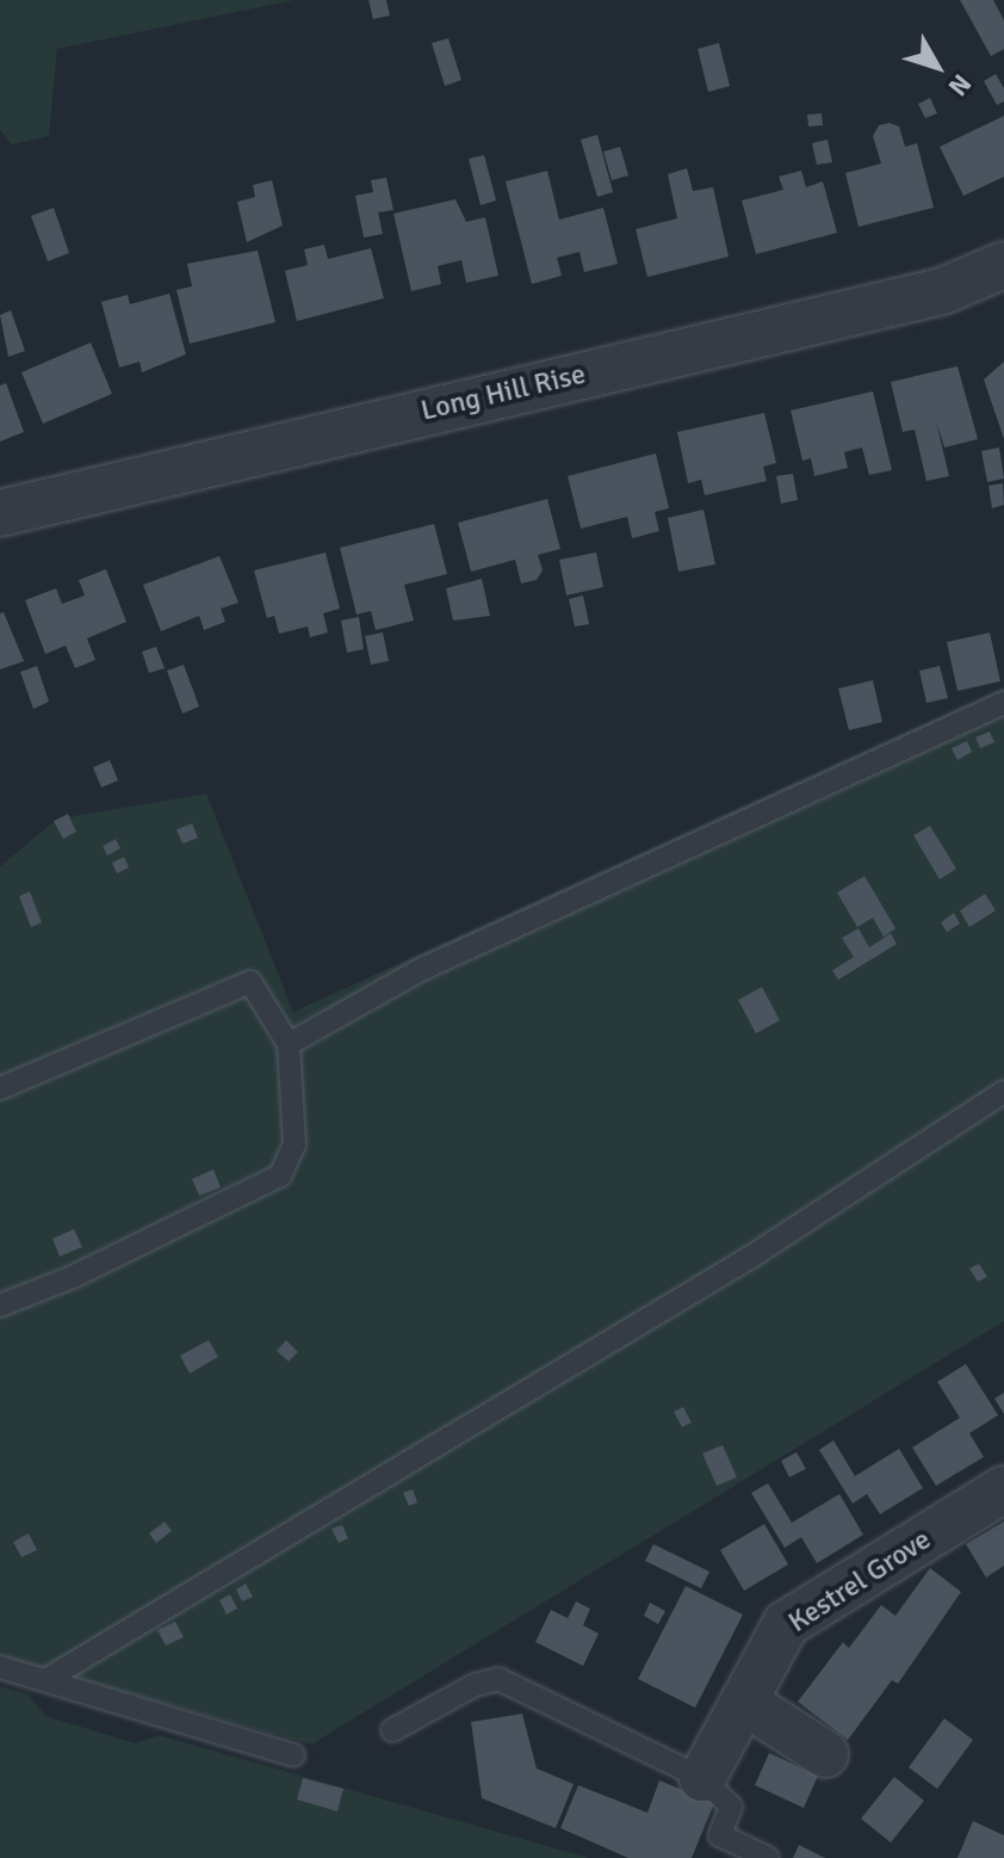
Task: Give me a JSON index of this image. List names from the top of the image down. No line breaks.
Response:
{"streets":{"street":["Long Hill Rise","Kestrel Grove"]},"north":"bottom right"}
